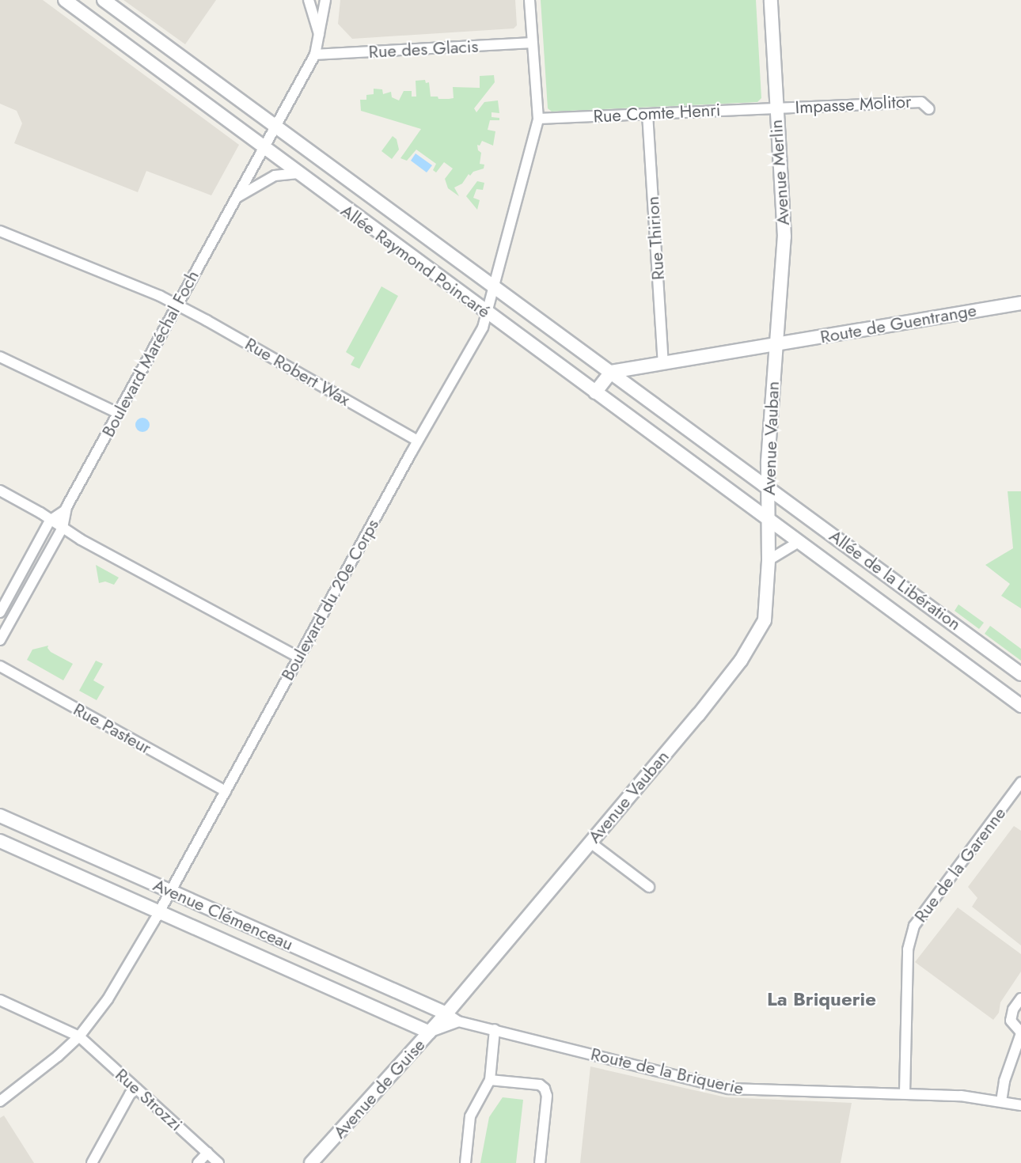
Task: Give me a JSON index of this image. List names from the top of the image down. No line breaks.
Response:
{"streets":{"street":["Rue des Glacis","Impasse Molitor","Rue Comte Henri","Avenue Merlin","Rue Thirion","Allée Raymond Poincaré","Route de Guentrange","Boulevard Maréchal Foch","Rue Robert Wax","Avenue Vauban","Allée de la Libération","Boulevard du 20e Corps","Rue Pasteur","Rue de la Garenne","Avenue Clémenceau","Route de la Briquerie","Avenue de Guise","Rue Strozzi"]},"crossings":[["Rue des Glacis","Boulevard Maréchal Foch"],["Rue des Glacis","Boulevard du 20e Corps"],["Impasse Molitor","Rue Comte Henri"],["Impasse Molitor","Avenue Merlin"],["Rue Comte Henri","Avenue Merlin"],["Rue Comte Henri","Rue Thirion"],["Rue Comte Henri","Boulevard du 20e Corps"],["Avenue Merlin","Route de Guentrange"],["Avenue Merlin","Avenue Vauban"],["Rue Thirion","Route de Guentrange"],["Allée Raymond Poincaré","Route de Guentrange"],["Allée Raymond Poincaré","Boulevard Maréchal Foch"],["Allée Raymond Poincaré","Avenue Vauban"],["Allée Raymond Poincaré","Allée de la Libération"],["Allée Raymond Poincaré","Boulevard du 20e Corps"],["Route de Guentrange","Avenue Vauban"],["Boulevard Maréchal Foch","Rue Robert Wax"],["Rue Robert Wax","Boulevard du 20e Corps"],["Avenue Vauban","Allée de la Libération"],["Avenue Vauban","Avenue Clémenceau"],["Avenue Vauban","Route de la Briquerie"],["Avenue Vauban","Avenue de Guise"],["Boulevard du 20e Corps","Rue Pasteur"],["Boulevard du 20e Corps","Avenue Clémenceau"],["Boulevard du 20e Corps","Rue Strozzi"],["Rue de la Garenne","Route de la Briquerie"],["Avenue Clémenceau","Route de la Briquerie"],["Avenue Clémenceau","Avenue de Guise"],["Route de la Briquerie","Avenue de Guise"]],"districts":["La Briquerie"]}
